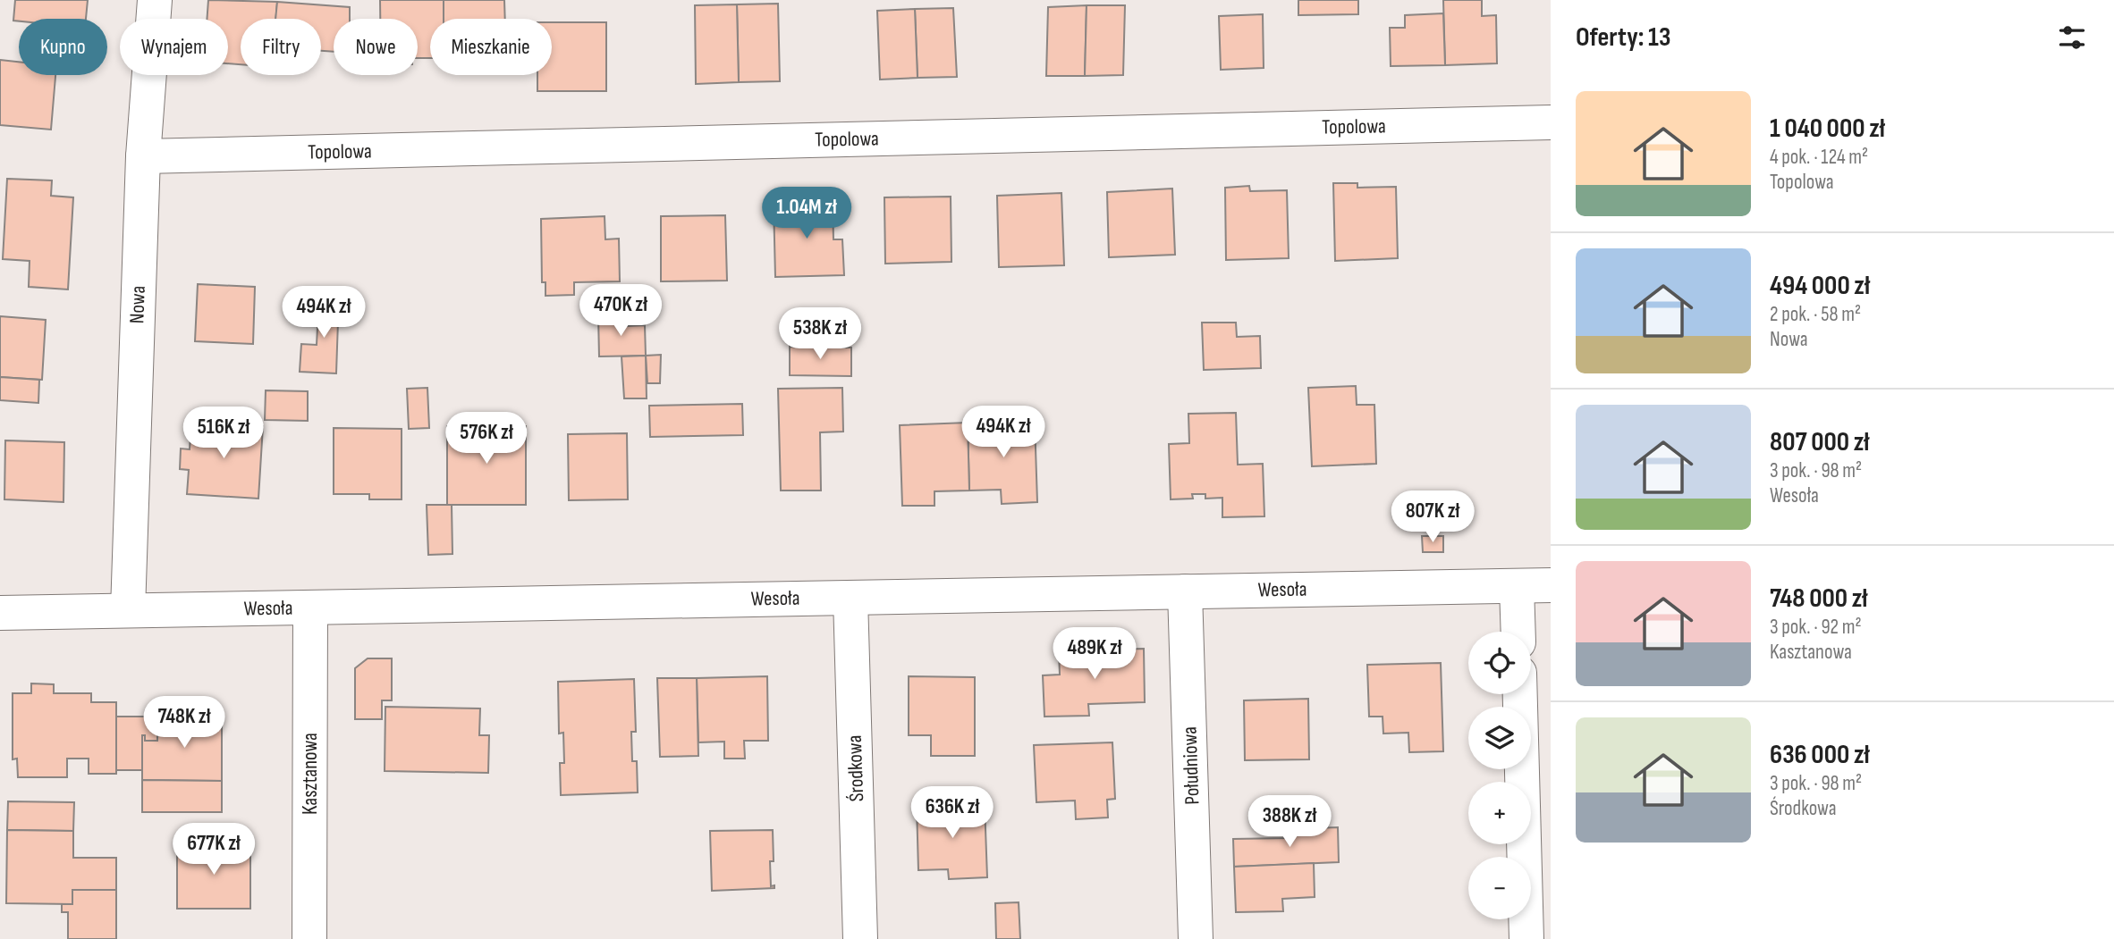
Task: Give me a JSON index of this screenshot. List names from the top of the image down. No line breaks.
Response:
{"streets":{"street":["Topolowa","Nowa","Wesoła","Południowa","Środkowa","Kasztanowa"]},"crossings":[["Topolowa","Nowa"],["Nowa","Wesoła"],["Wesoła","Południowa"],["Wesoła","Środkowa"],["Wesoła","Kasztanowa"]],"page":{"heading":"Oferty: 13","chip":["Kupno","Wynajem","Filtry","Nowe","Mieszkanie"],"list":[{"name":"1 040 000 zł","note":"4 pok. · 124 m² · Topolowa"},{"name":"494 000 zł","note":"2 pok. · 58 m² · Nowa"},{"name":"807 000 zł","note":"3 pok. · 98 m² · Wesoła"},{"name":"748 000 zł","note":"3 pok. · 92 m² · Kasztanowa"},{"name":"636 000 zł","note":"3 pok. · 98 m² · Środkowa"}],"price":["1.04M zł","470K zł","494K zł","538K zł","494K zł","516K zł","576K zł","807K zł","489K zł","748K zł","636K zł","388K zł","677K zł"],"map_buttons":["+","−"]}}
